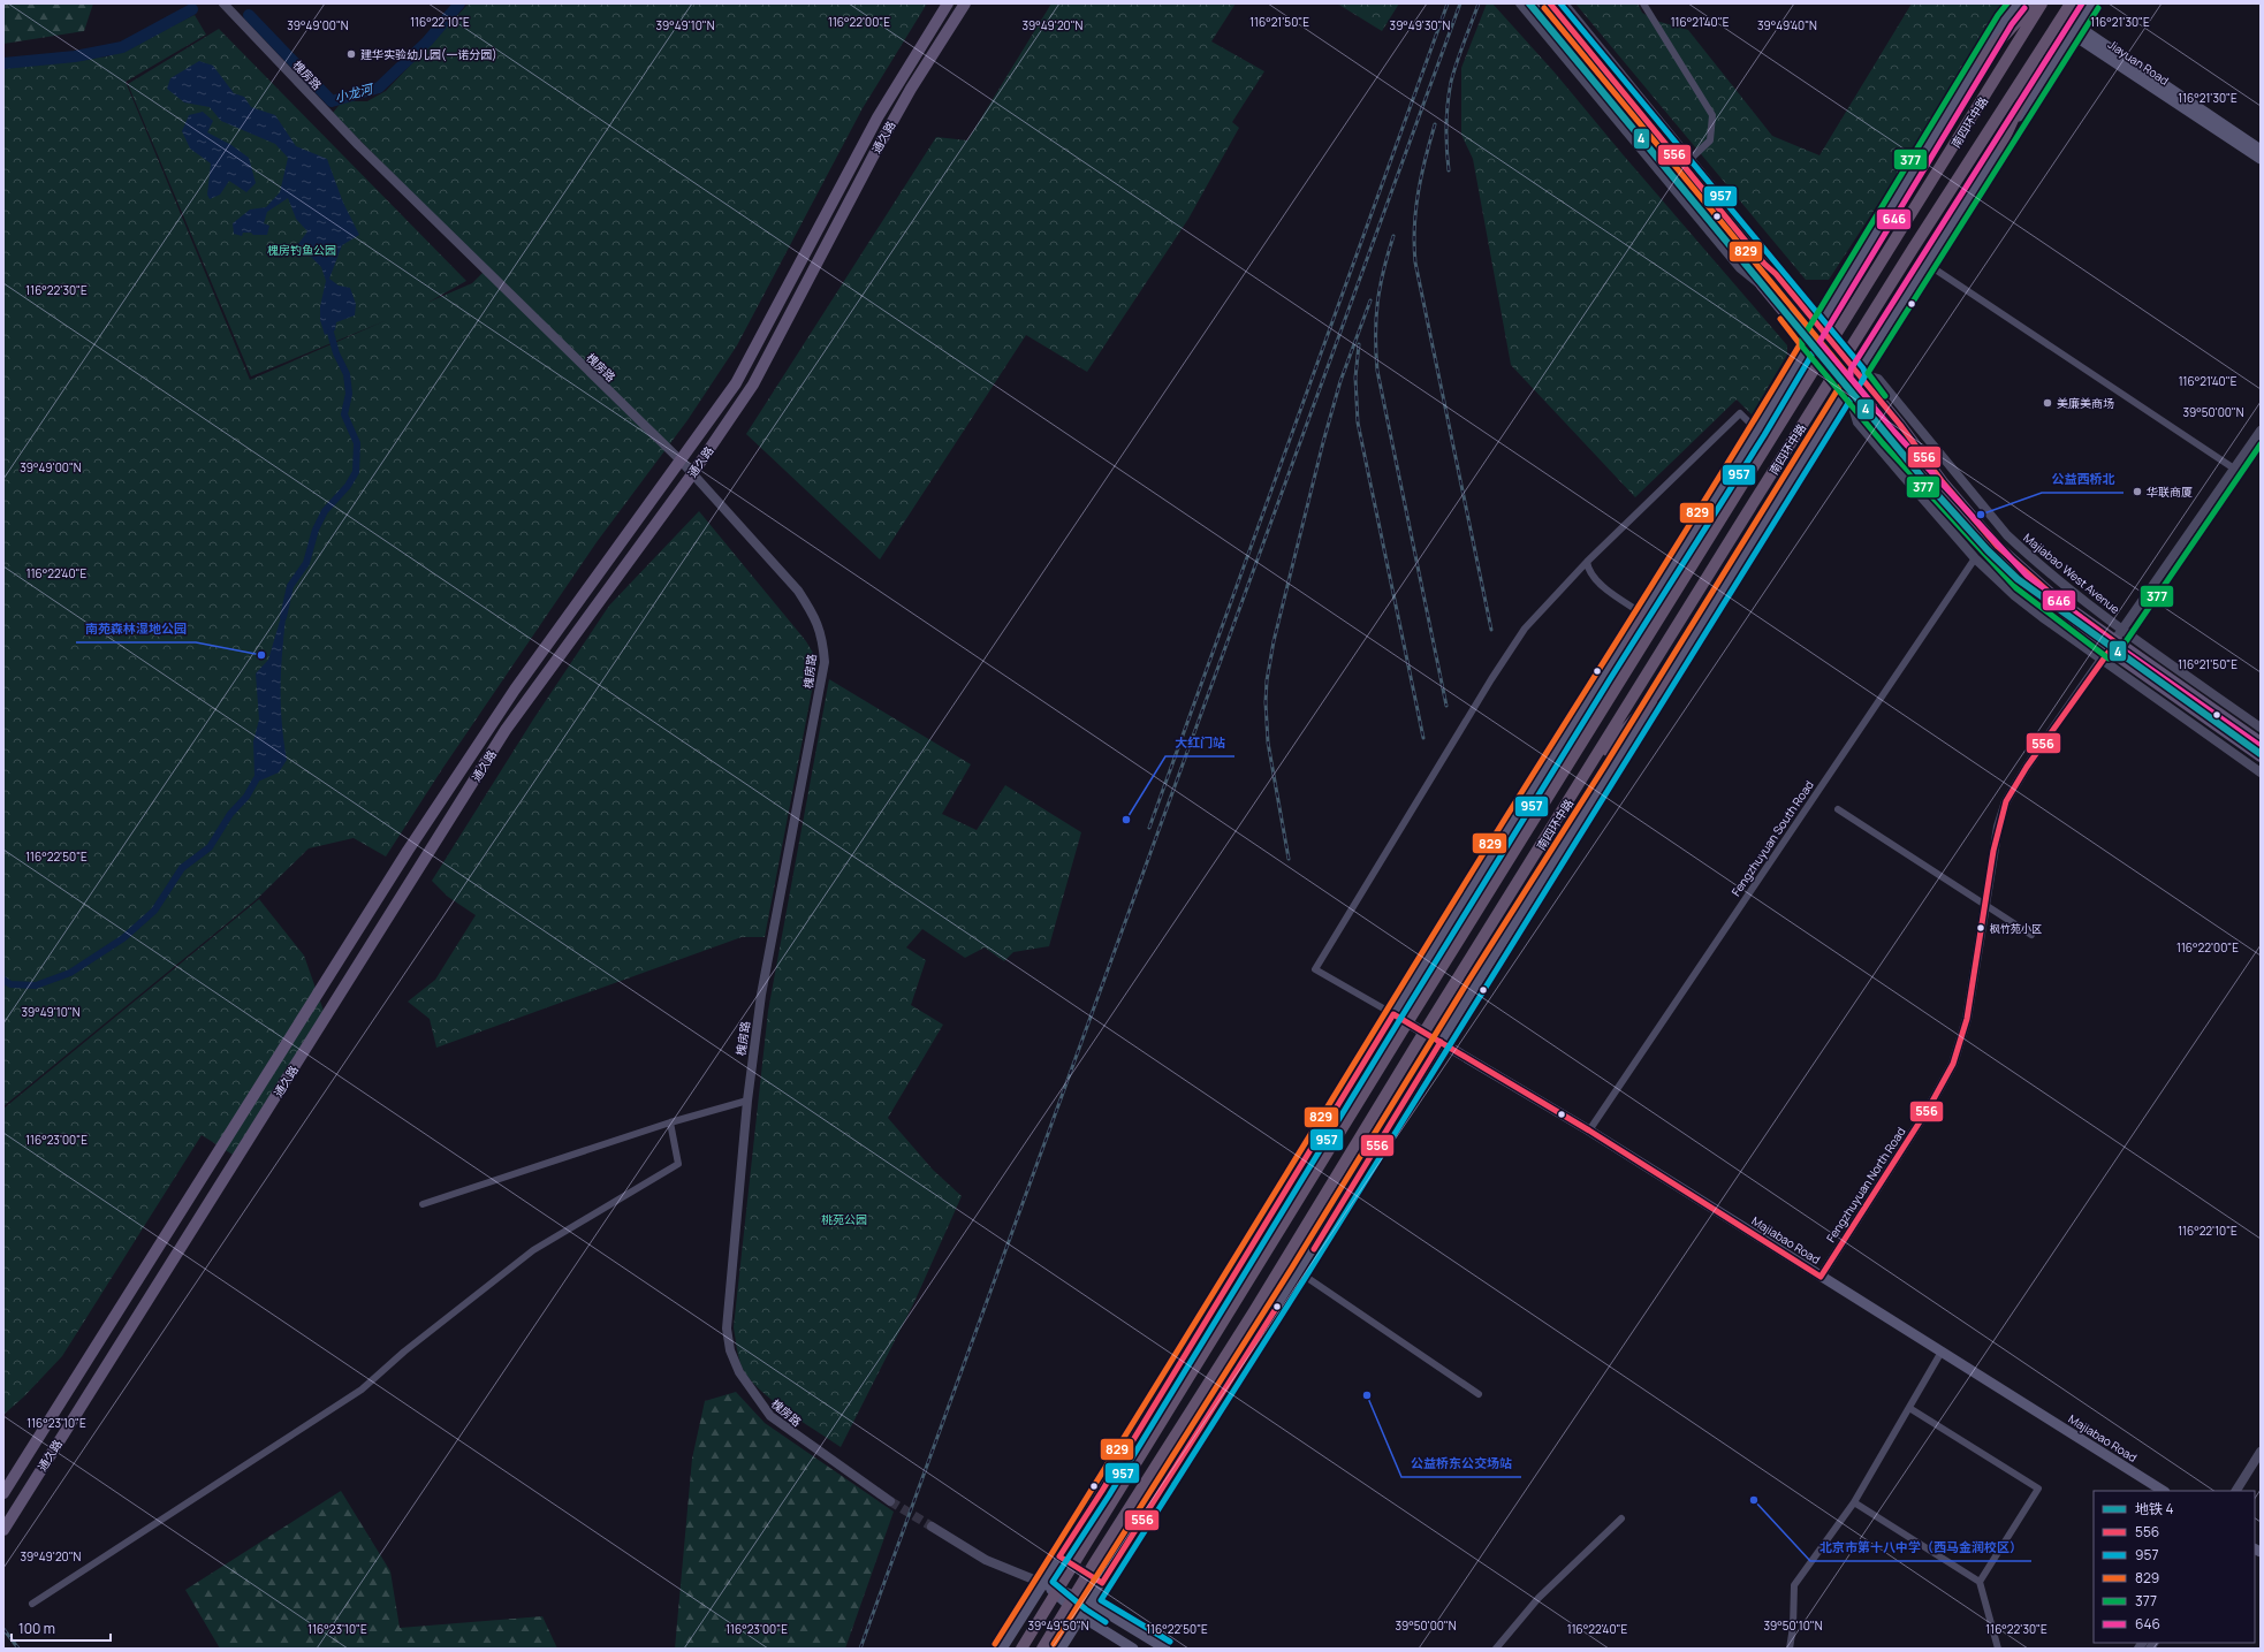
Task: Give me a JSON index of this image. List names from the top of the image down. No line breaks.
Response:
{"streets":{"highway":["南四环中路"],"main road":["Jiayuan Road","通久路","Majiabao Road"],"street":["槐房路","Majiabao West Avenue","Fengzhuyuan South Road","Fengzhuyuan North Road"]},"crossings":[["槐房路","通久路"],["Majiabao West Avenue","Fengzhuyuan North Road"],["Fengzhuyuan South Road","Majiabao Road"],["Fengzhuyuan North Road","Majiabao Road"]],"water":["小龙河"],"parks":["槐房钓鱼公园","桃苑公园"],"places":["建华实验幼儿园(一诺分园)","美廉美商场","华联商厦","公益西桥北","南苑森林湿地公园","大红门站","枫竹苑小区","公益桥东公交场站","北京市第十八中学（西马金润校区）"],"lines":["metro line 4","transit line 556","transit line 957","transit line 377","transit line 646","transit line 829"],"legend":["地铁 4","556","957","829","377","646"],"scale_bar":"100 m","coordinates":["116°22'10\"E","116°22'00\"E","116°21'40\"E","116°21'30\"E","116°21'50\"E","39°49'00\"N","39°49'10\"N","39°49'20\"N","39°49'30\"N","39°49'40\"N","116°22'30\"E","39°50'00\"N","116°22'40\"E","116°22'50\"E","116°23'00\"E","116°23'10\"E","39°49'50\"N","39°50'10\"N"]}
